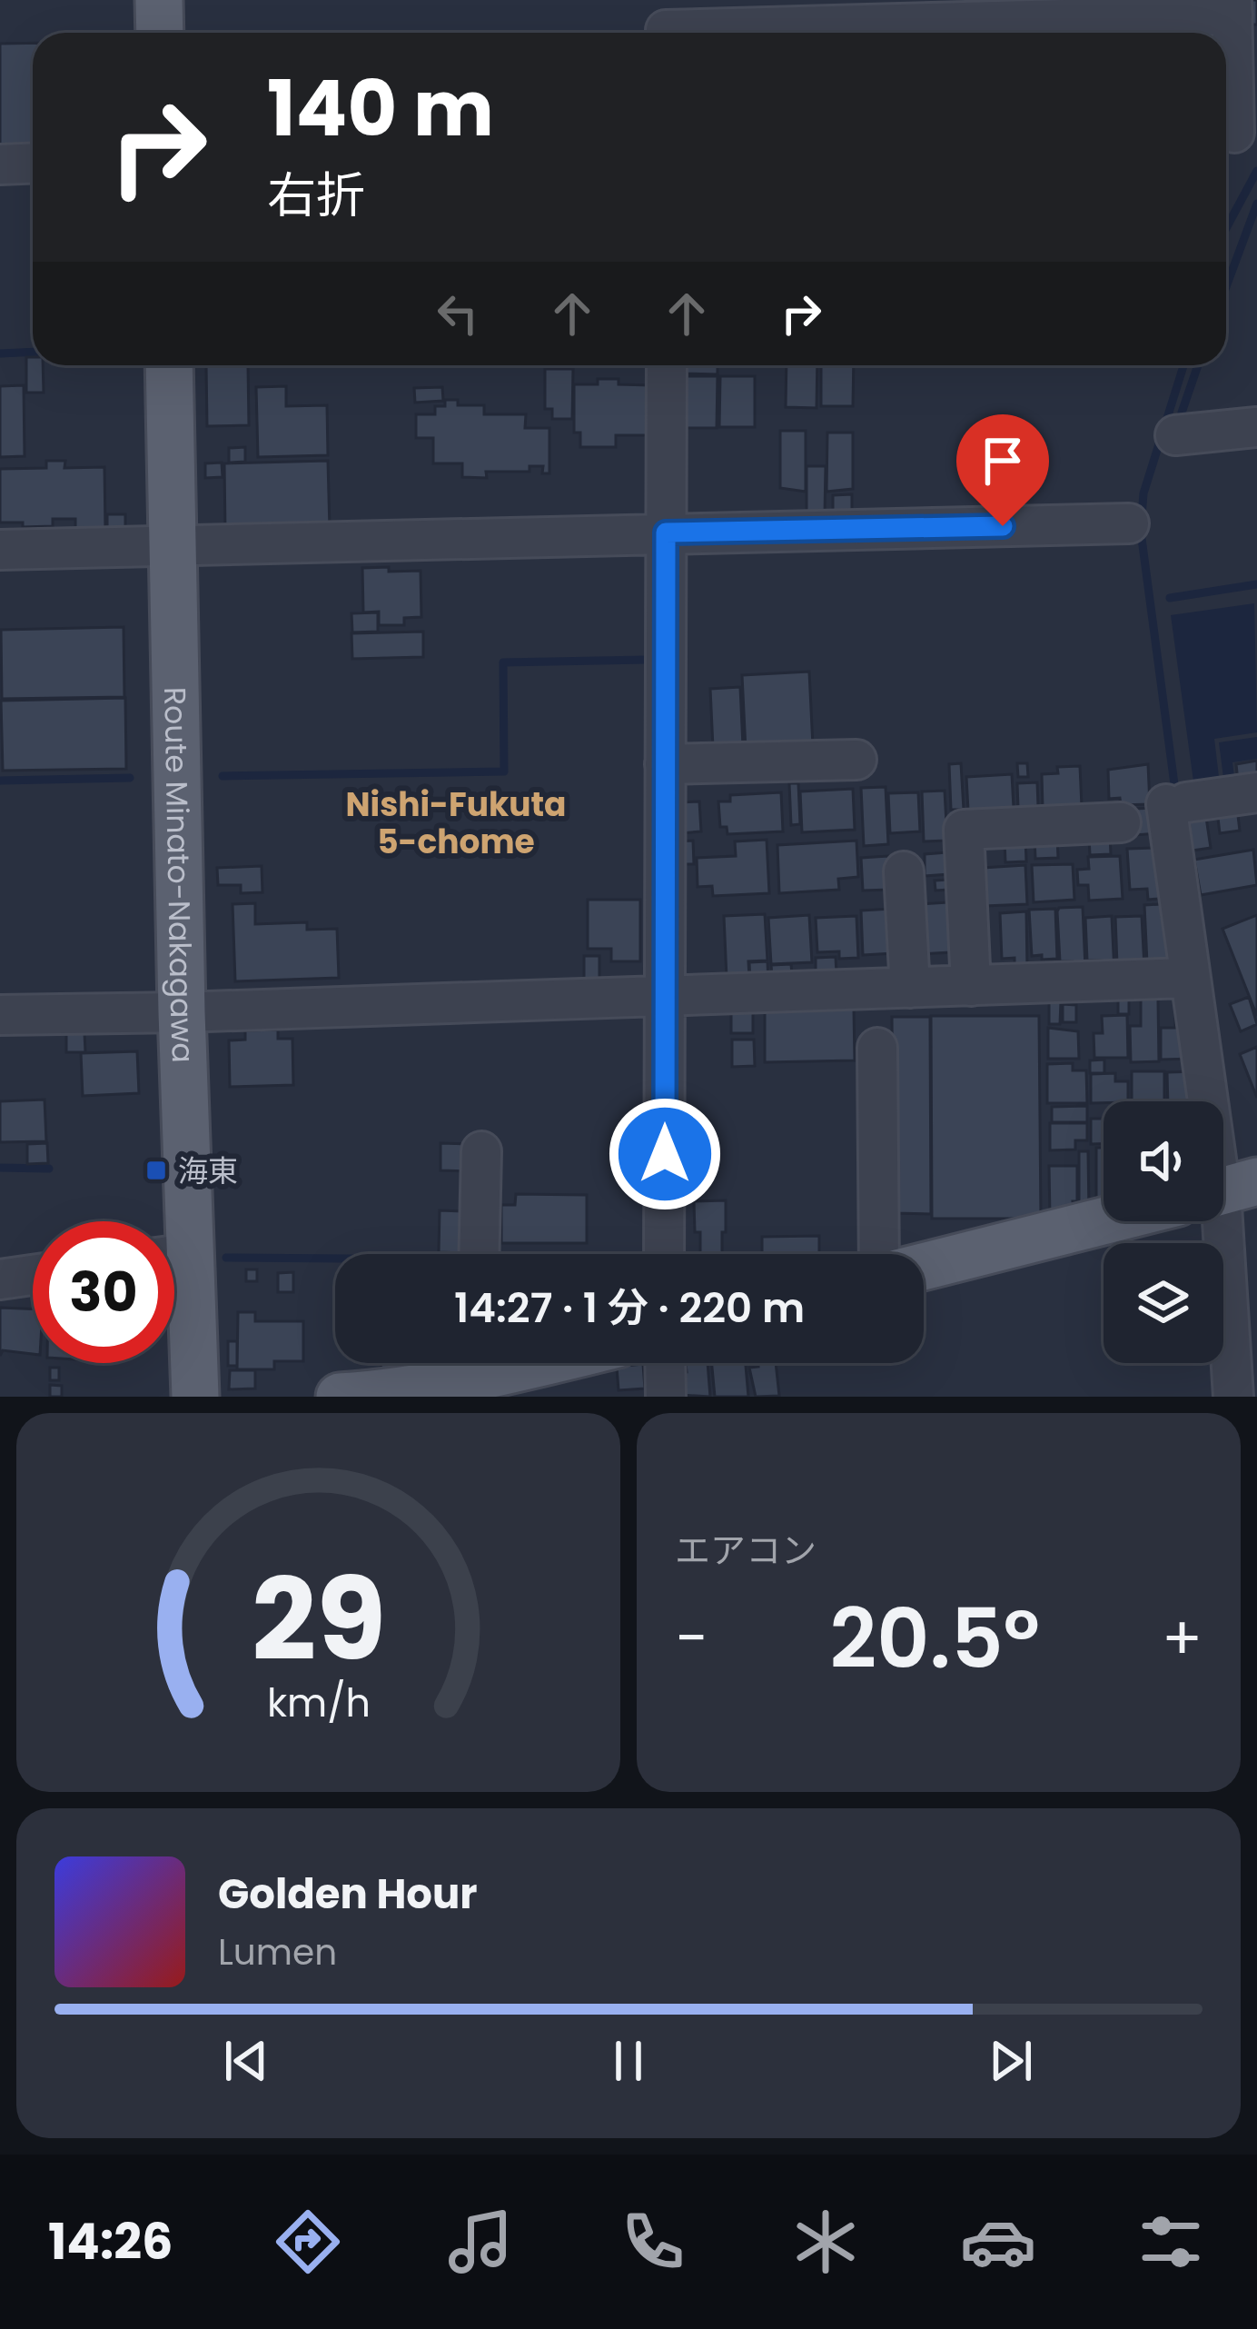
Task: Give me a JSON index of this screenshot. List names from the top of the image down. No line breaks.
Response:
{"streets":{"main road":["Route Minato-Nakagawa"]},"districts":["Nishi-Fukuta 5-chome"],"places":{"transit":["海東"]},"page":{"turn":["140 m","右折"],"limit":"30","trip":"14:27 · 1 分 · 220 m","tile":"エアコン","heat":["−","20.5°","+"],"song":["Golden Hour","Lumen"],"tabs":"14:26","gauge":["29","km/h"]}}
